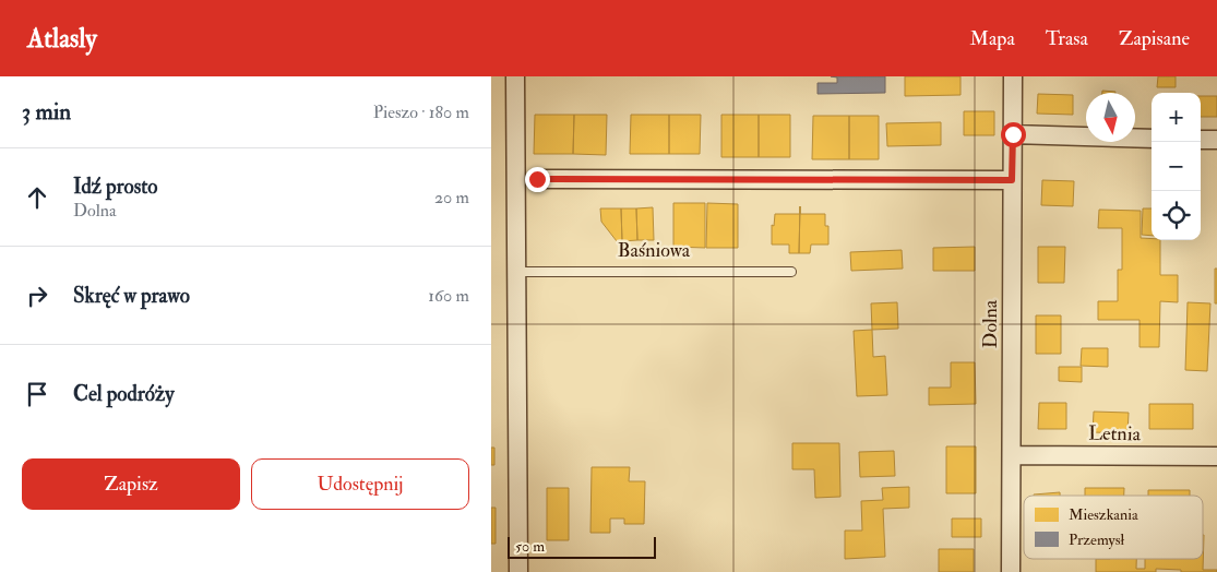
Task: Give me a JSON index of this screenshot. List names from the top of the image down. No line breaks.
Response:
{"streets":{"street":["Dolna","Letnia"],"lane":["Baśniowa"]},"crossings":[["Dolna","Letnia"]],"legend":["Mieszkania","Przemysł"],"scale_bar":"50 m","north":"bottom","page":{"header":"Atlasly","nav":["Mapa","Trasa","Zapisane"],"heading":["3 min","Pieszo · 180 m"],"map_buttons":["+","−"],"list":[["Idź prosto","Dolna","20 m"],["Skręć w prawo","160 m"],"Cel podróży"],"buttons":["Zapisz","Udostępnij"],"scale":"50 m"}}
